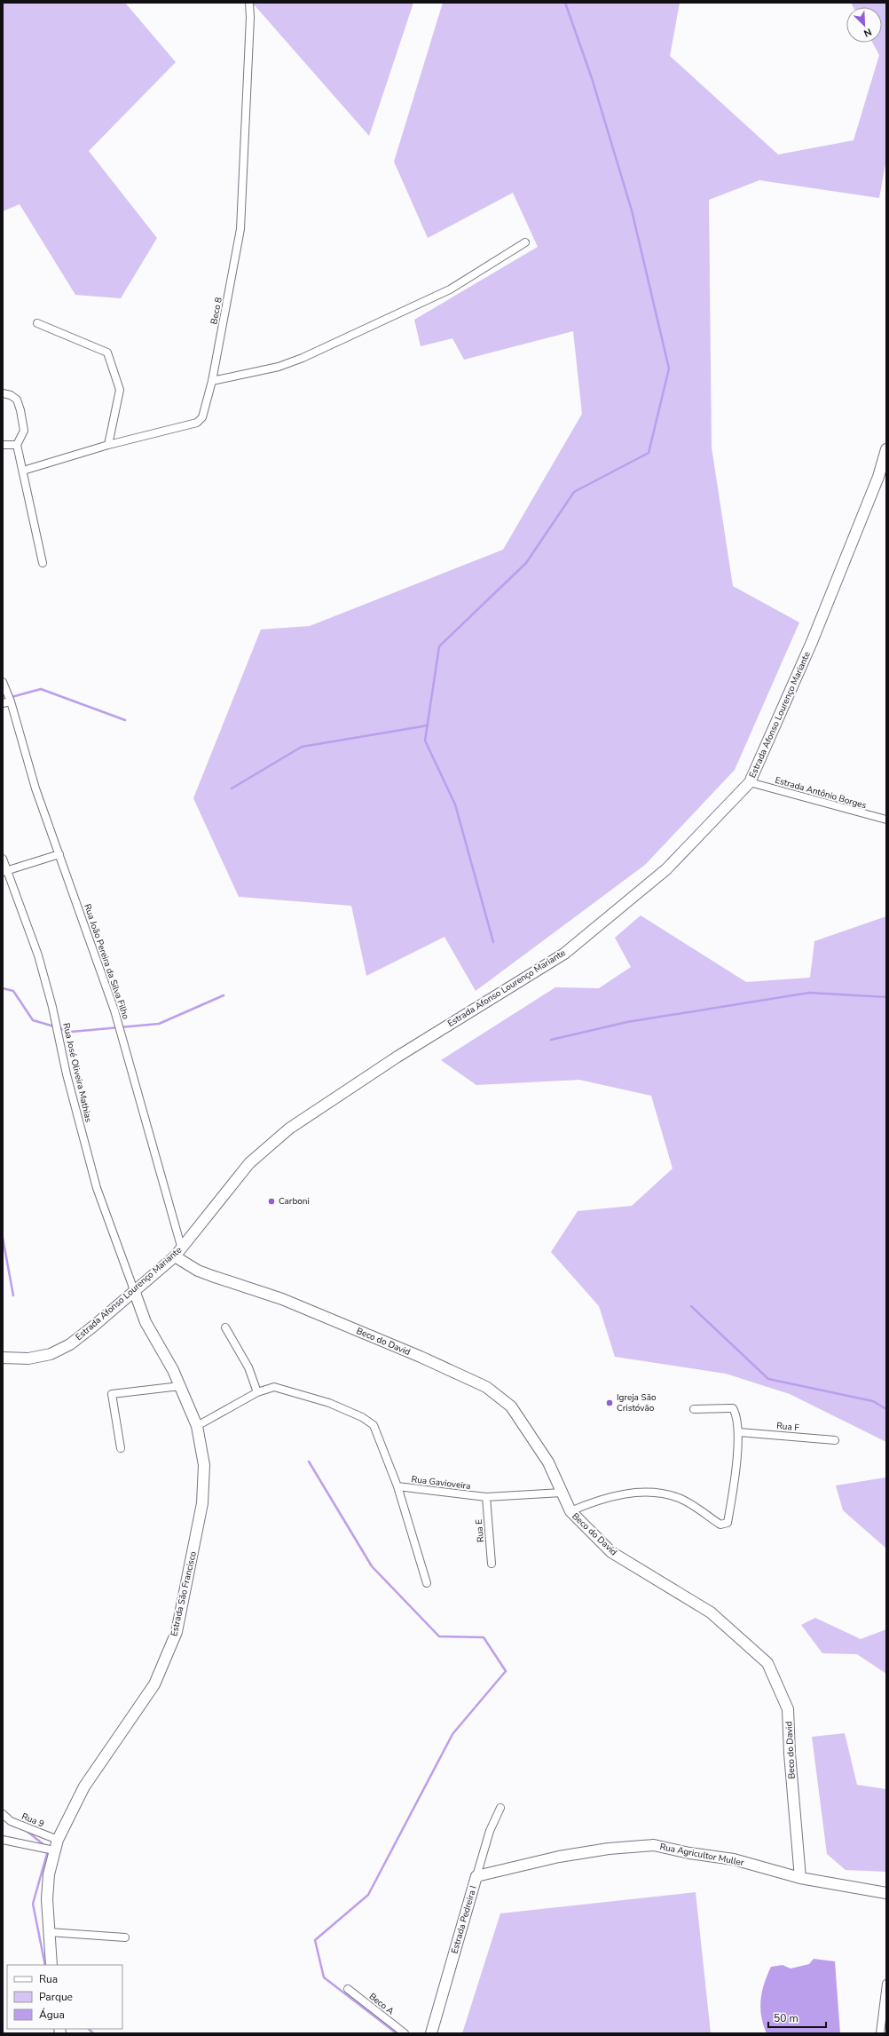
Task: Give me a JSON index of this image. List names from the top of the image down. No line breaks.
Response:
{"streets":{"main road":["Estrada Afonso Lourenço Mariante","Beco do David","Estrada São Francisco","Rua Agricultor Muller","Estrada Pedreira I"],"street":["Beco 8","Estrada Antônio Borges","Rua João Pereira da Silva Filho","Rua José Oliveira Mathias","Rua F","Rua Gavioveira","Rua E","Rua 9","Beco A"]},"crossings":[["Estrada Afonso Lourenço Mariante","Estrada Antônio Borges"],["Estrada Afonso Lourenço Mariante","Rua João Pereira da Silva Filho"],["Estrada Afonso Lourenço Mariante","Rua José Oliveira Mathias"],["Estrada Afonso Lourenço Mariante","Beco do David"],["Estrada Afonso Lourenço Mariante","Estrada São Francisco"],["Rua João Pereira da Silva Filho","Beco do David"],["Rua José Oliveira Mathias","Estrada São Francisco"],["Beco do David","Rua Gavioveira"],["Beco do David","Rua Agricultor Muller"],["Rua Gavioveira","Rua E"],["Estrada São Francisco","Rua 9"],["Rua Agricultor Muller","Estrada Pedreira I"]],"places":["Carboni","Igreja São Cristóvão"],"legend":["Rua","Parque","Água"],"scale_bar":"50 m","north":"bottom right"}
